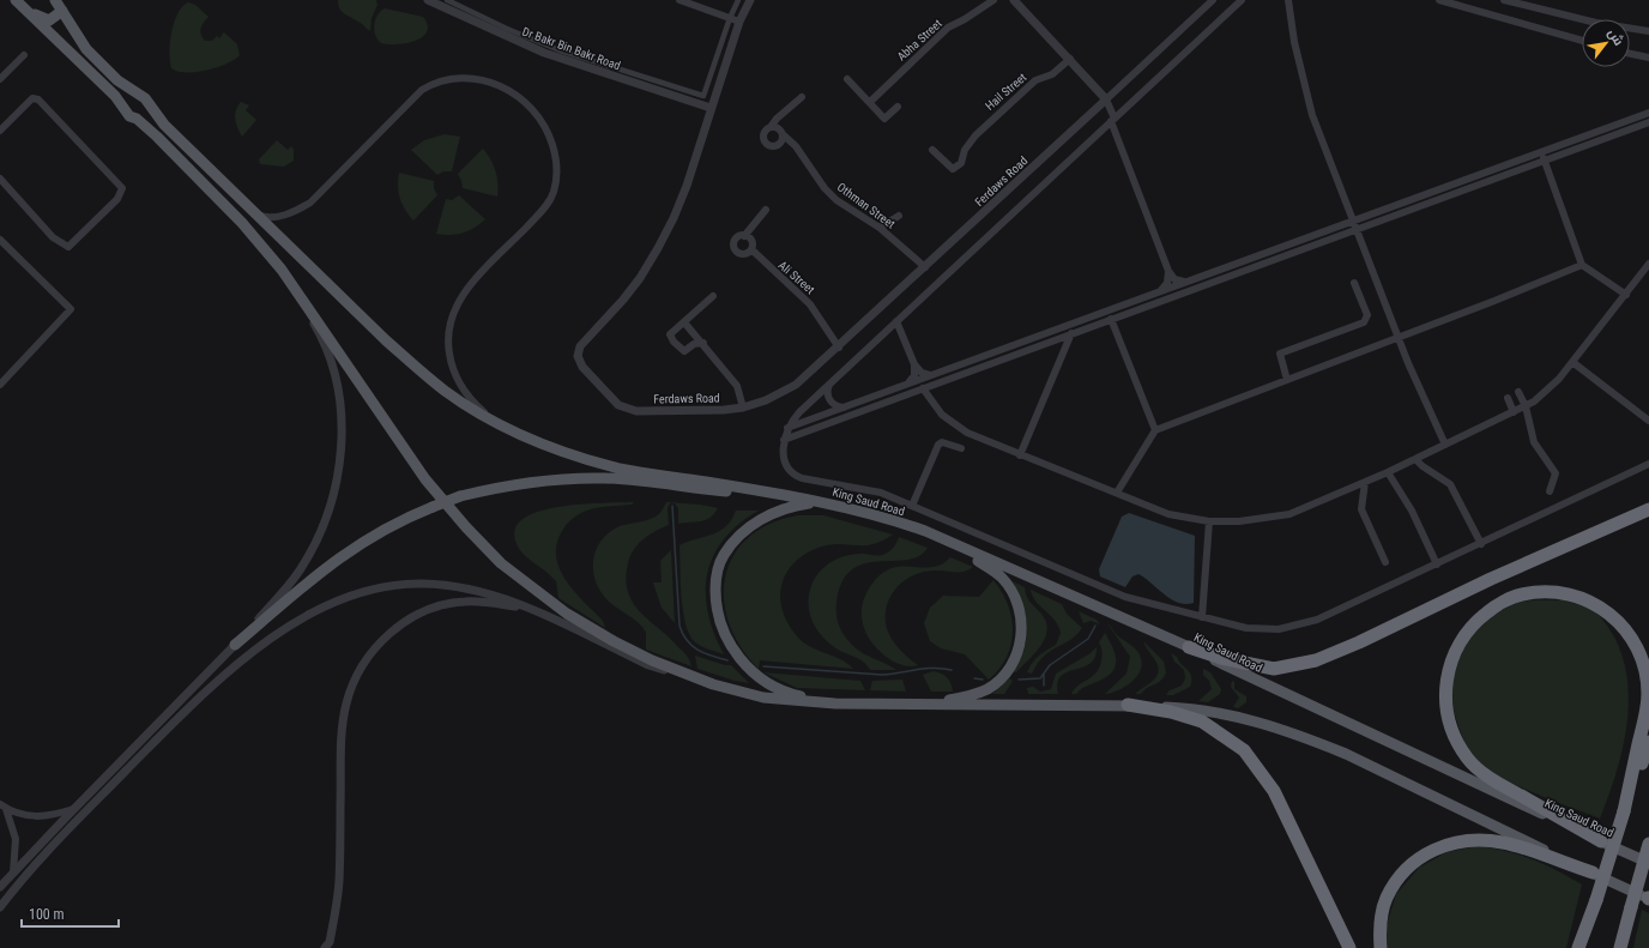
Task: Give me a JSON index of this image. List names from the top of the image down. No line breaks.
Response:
{"streets":{"main road":["King Saud Road"],"street":["Abha Street","Dr Bakr Bin Bakr Road","Hail Street","Ferdaws Road","Othman Street","Ali Street"]},"crossings":[["Dr Bakr Bin Bakr Road","Ferdaws Road"],["Ferdaws Road","Othman Street"],["Ferdaws Road","Ali Street"]],"scale_bar":"100 m","north":"top right"}
